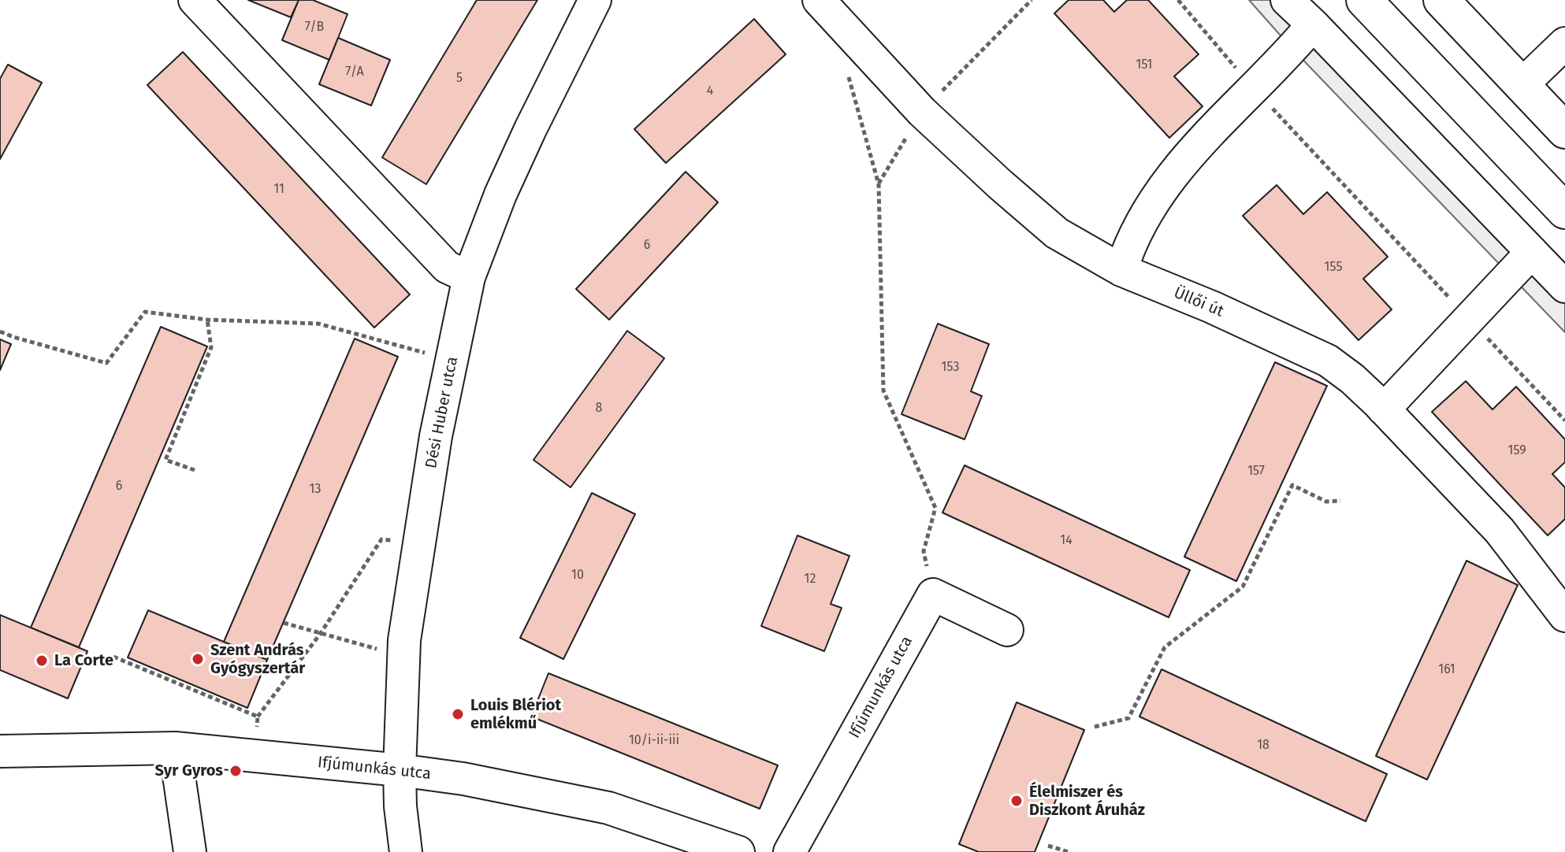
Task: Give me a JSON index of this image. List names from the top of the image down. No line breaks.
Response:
{"streets":{"street":["Üllői út","Dési Huber utca","Ifjúmunkás utca"]},"crossings":[["Dési Huber utca","Ifjúmunkás utca"]],"places":["Szent András Gyógyszertár","La Corte","Louis Blériot emlékmű","Syr Gyros","Élelmiszer és Diszkont Áruház"],"house_numbers":["7/B","151","7/A","5","4","11","6","155","153","8","159","157","6","13","14","10","12","161","10/i-ii-iii","18"]}
